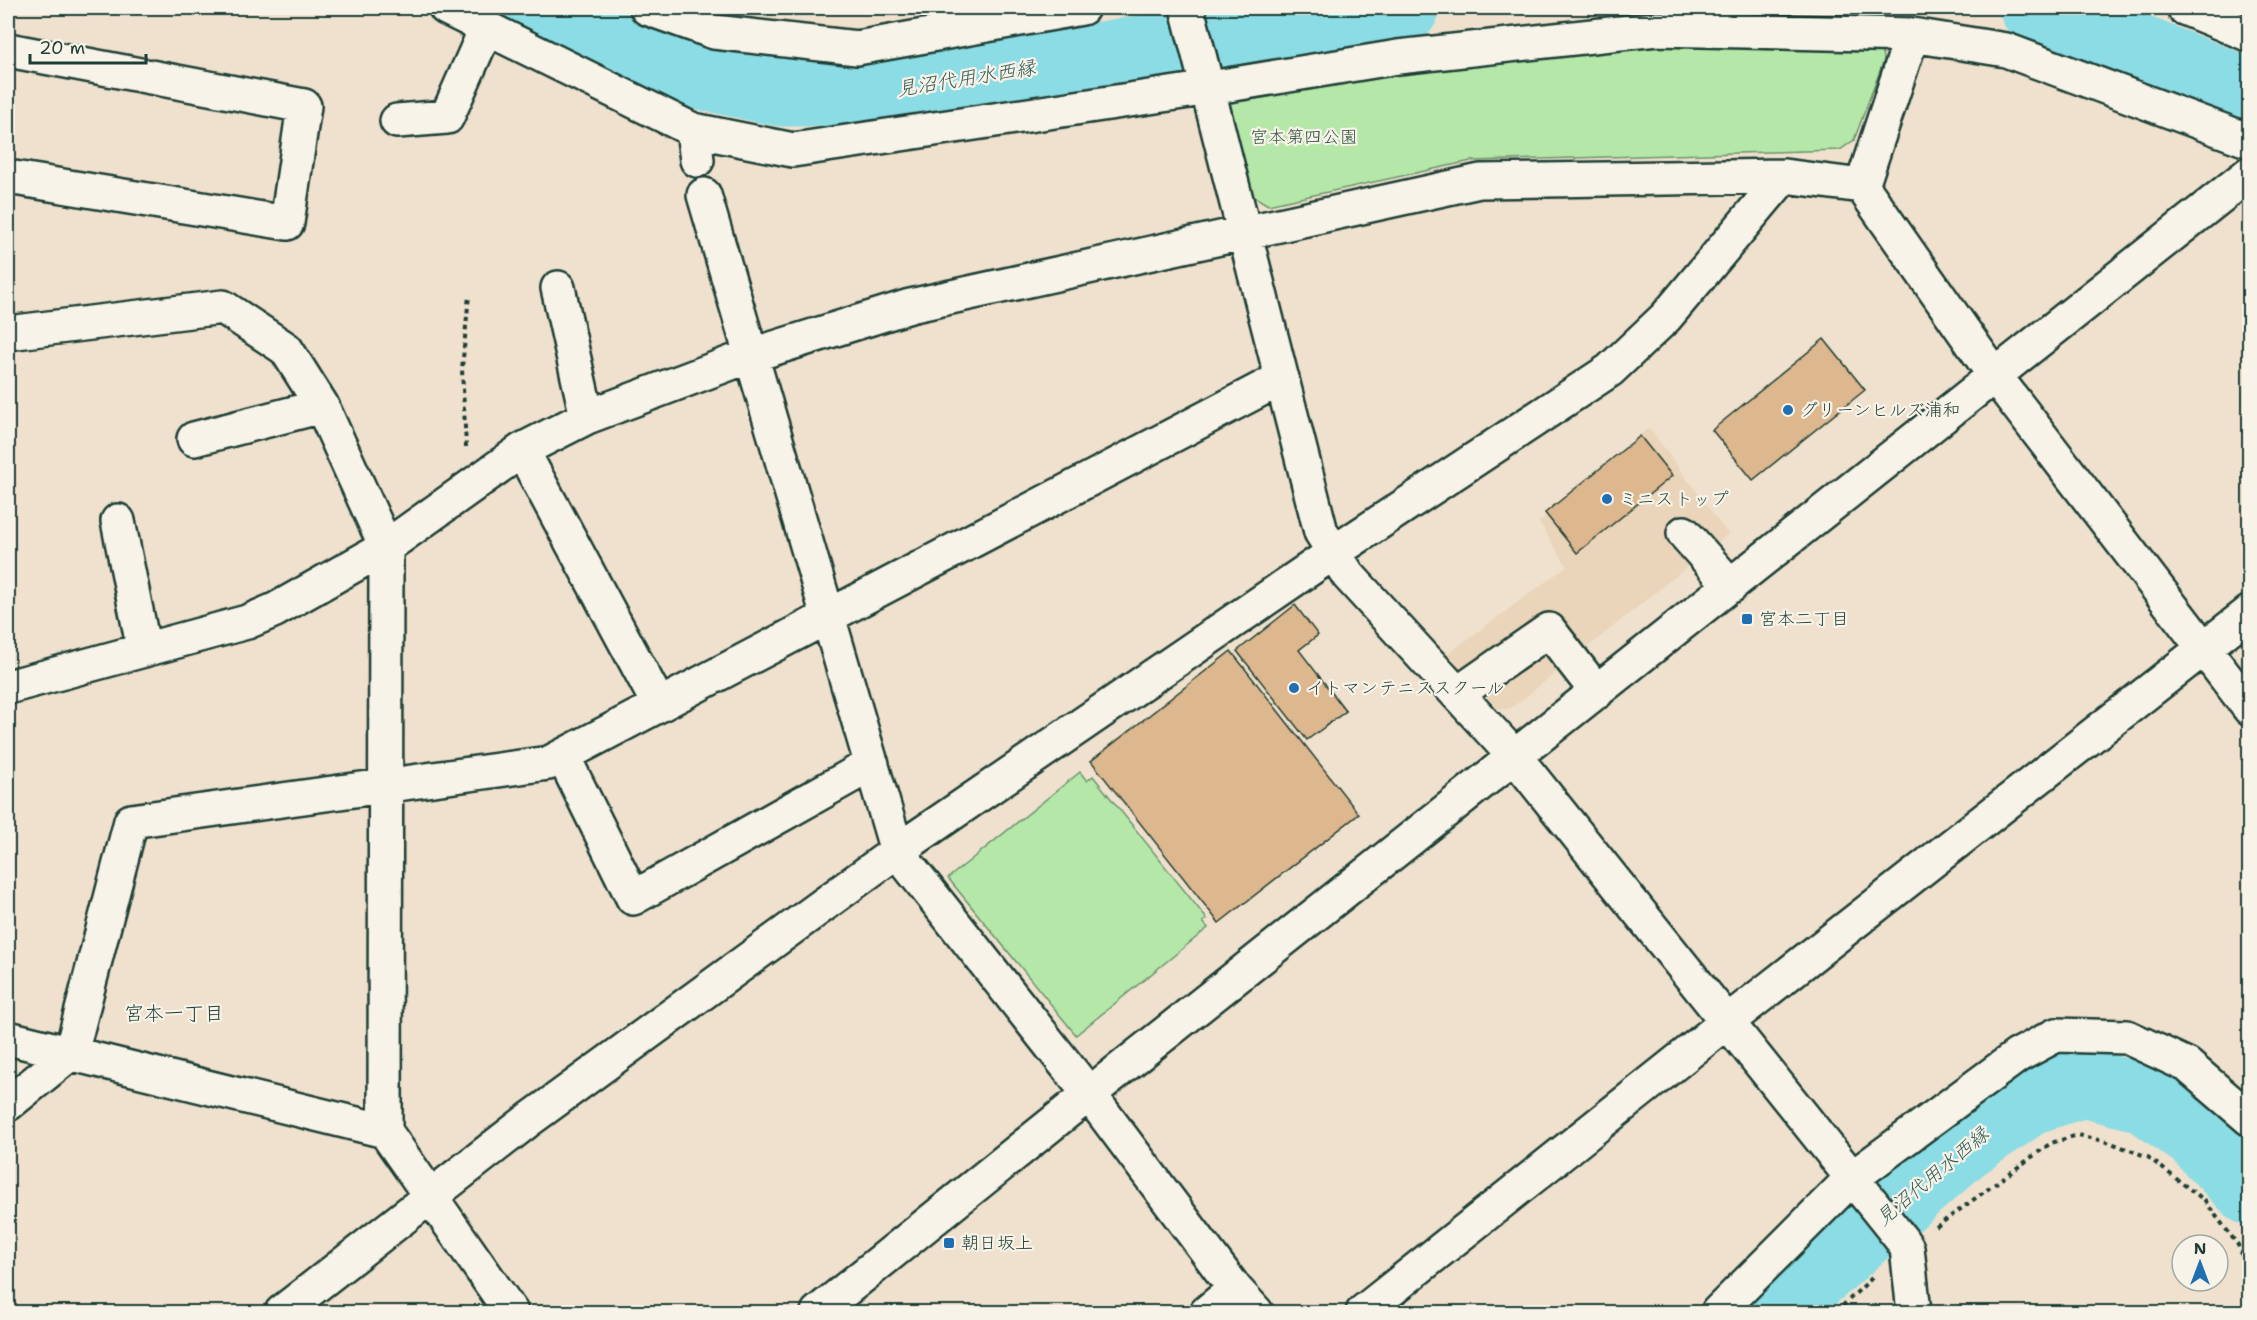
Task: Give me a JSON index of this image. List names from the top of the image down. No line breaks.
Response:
{"districts":["宮本一丁目"],"water":["見沼代用水西縁"],"parks":["宮本第四公園"],"places":{"other":["グリーンヒルズ浦和","ミニストップ","イトマンテニススクール"],"transit":["宮本二丁目","朝日坂上"]},"scale_bar":"20 m","north":"top"}
